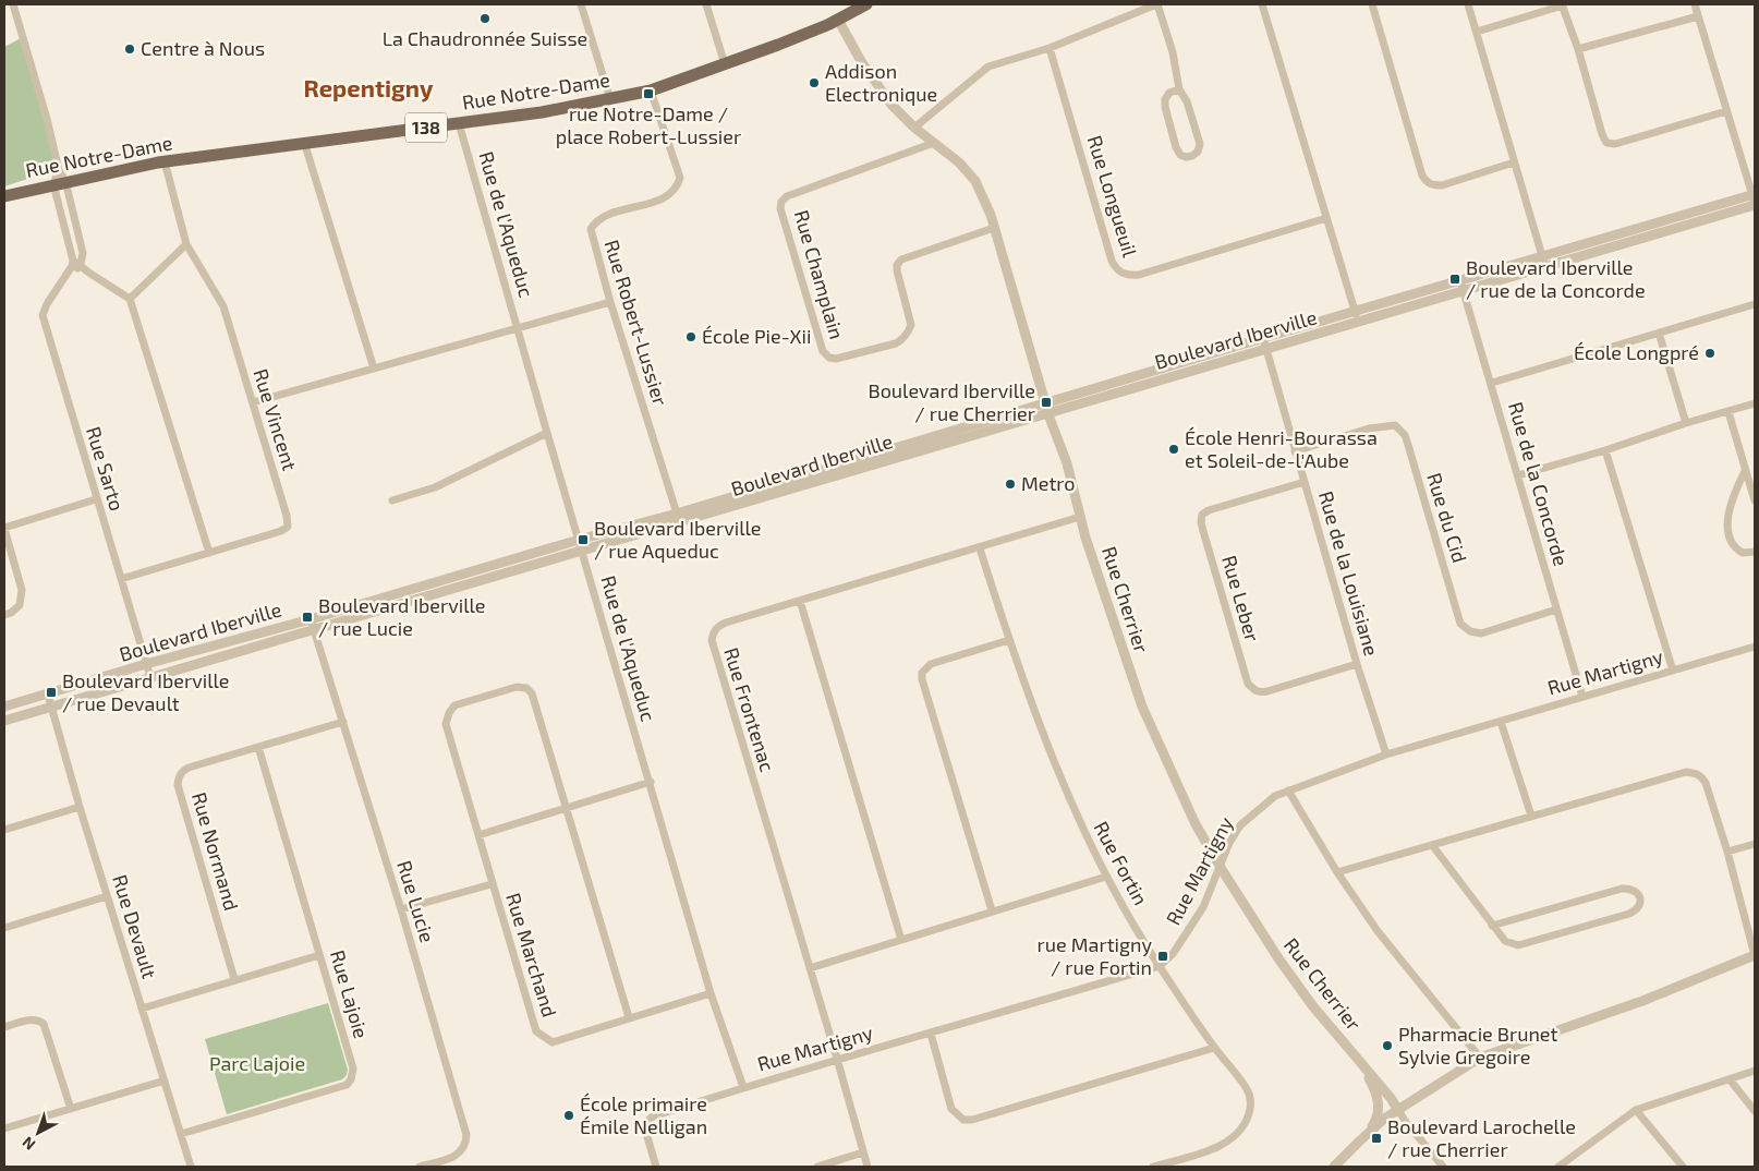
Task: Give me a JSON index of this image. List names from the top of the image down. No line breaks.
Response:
{"streets":{"main road":["Rue Notre-Dame","138"],"street":["Rue Longueuil","Rue de l'Aqueduc","Rue Champlain","Rue Robert-Lussier","Boulevard Iberville","Rue Vincent","Rue Sarto","Rue de la Concorde","Rue du Cid","Rue de la Louisiane","Rue Leber","Rue Cherrier","Rue Martigny","Rue Frontenac","Rue Normand","Rue Fortin","Rue Lucie","Rue Devault","Rue Marchand","Rue Lajoie"]},"crossings":[["Rue Notre-Dame","Rue de l'Aqueduc"],["Rue Notre-Dame","Rue Robert-Lussier"],["Rue Notre-Dame","Rue Vincent"],["Rue Notre-Dame","Rue Cherrier"],["Rue de l'Aqueduc","Boulevard Iberville"],["Rue de l'Aqueduc","Rue Martigny"],["Rue de l'Aqueduc","Rue Marchand"],["Rue Champlain","Rue Cherrier"],["Rue Robert-Lussier","Boulevard Iberville"],["Boulevard Iberville","Rue Sarto"],["Boulevard Iberville","Rue de la Concorde"],["Boulevard Iberville","Rue de la Louisiane"],["Boulevard Iberville","Rue Cherrier"],["Boulevard Iberville","Rue Lucie"],["Boulevard Iberville","Rue Devault"],["Rue Vincent","Rue Sarto"],["Rue de la Concorde","Rue du Cid"],["Rue de la Concorde","Rue Martigny"],["Rue du Cid","Rue de la Louisiane"],["Rue de la Louisiane","Rue Leber"],["Rue de la Louisiane","Rue Martigny"],["Rue Cherrier","Rue Martigny"],["Rue Cherrier","Rue Frontenac"],["Rue Martigny","Rue Frontenac"],["Rue Martigny","Rue Fortin"],["Rue Frontenac","Rue Fortin"],["Rue Normand","Rue Lucie"],["Rue Normand","Rue Lajoie"],["Rue Devault","Rue Lajoie"]],"districts":["Repentigny"],"parks":["Parc Lajoie"],"places":{"other":["La Chaudronnée Suisse","Centre à Nous","Addison Electronique","École Pie-Xii","École Longpré","École Henri-Bourassa et Soleil-de-l'Aube","Metro","Pharmacie Brunet Sylvie Gregoire","École primaire Émile Nelligan"],"transit":["rue Notre-Dame / place Robert-Lussier","Boulevard Iberville / rue de la Concorde","Boulevard Iberville / rue Cherrier","Boulevard Iberville / rue Aqueduc","Boulevard Iberville / rue Lucie","Boulevard Iberville / rue Devault","rue Martigny / rue Fortin","Boulevard Larochelle / rue Cherrier"]},"north":"bottom left"}
